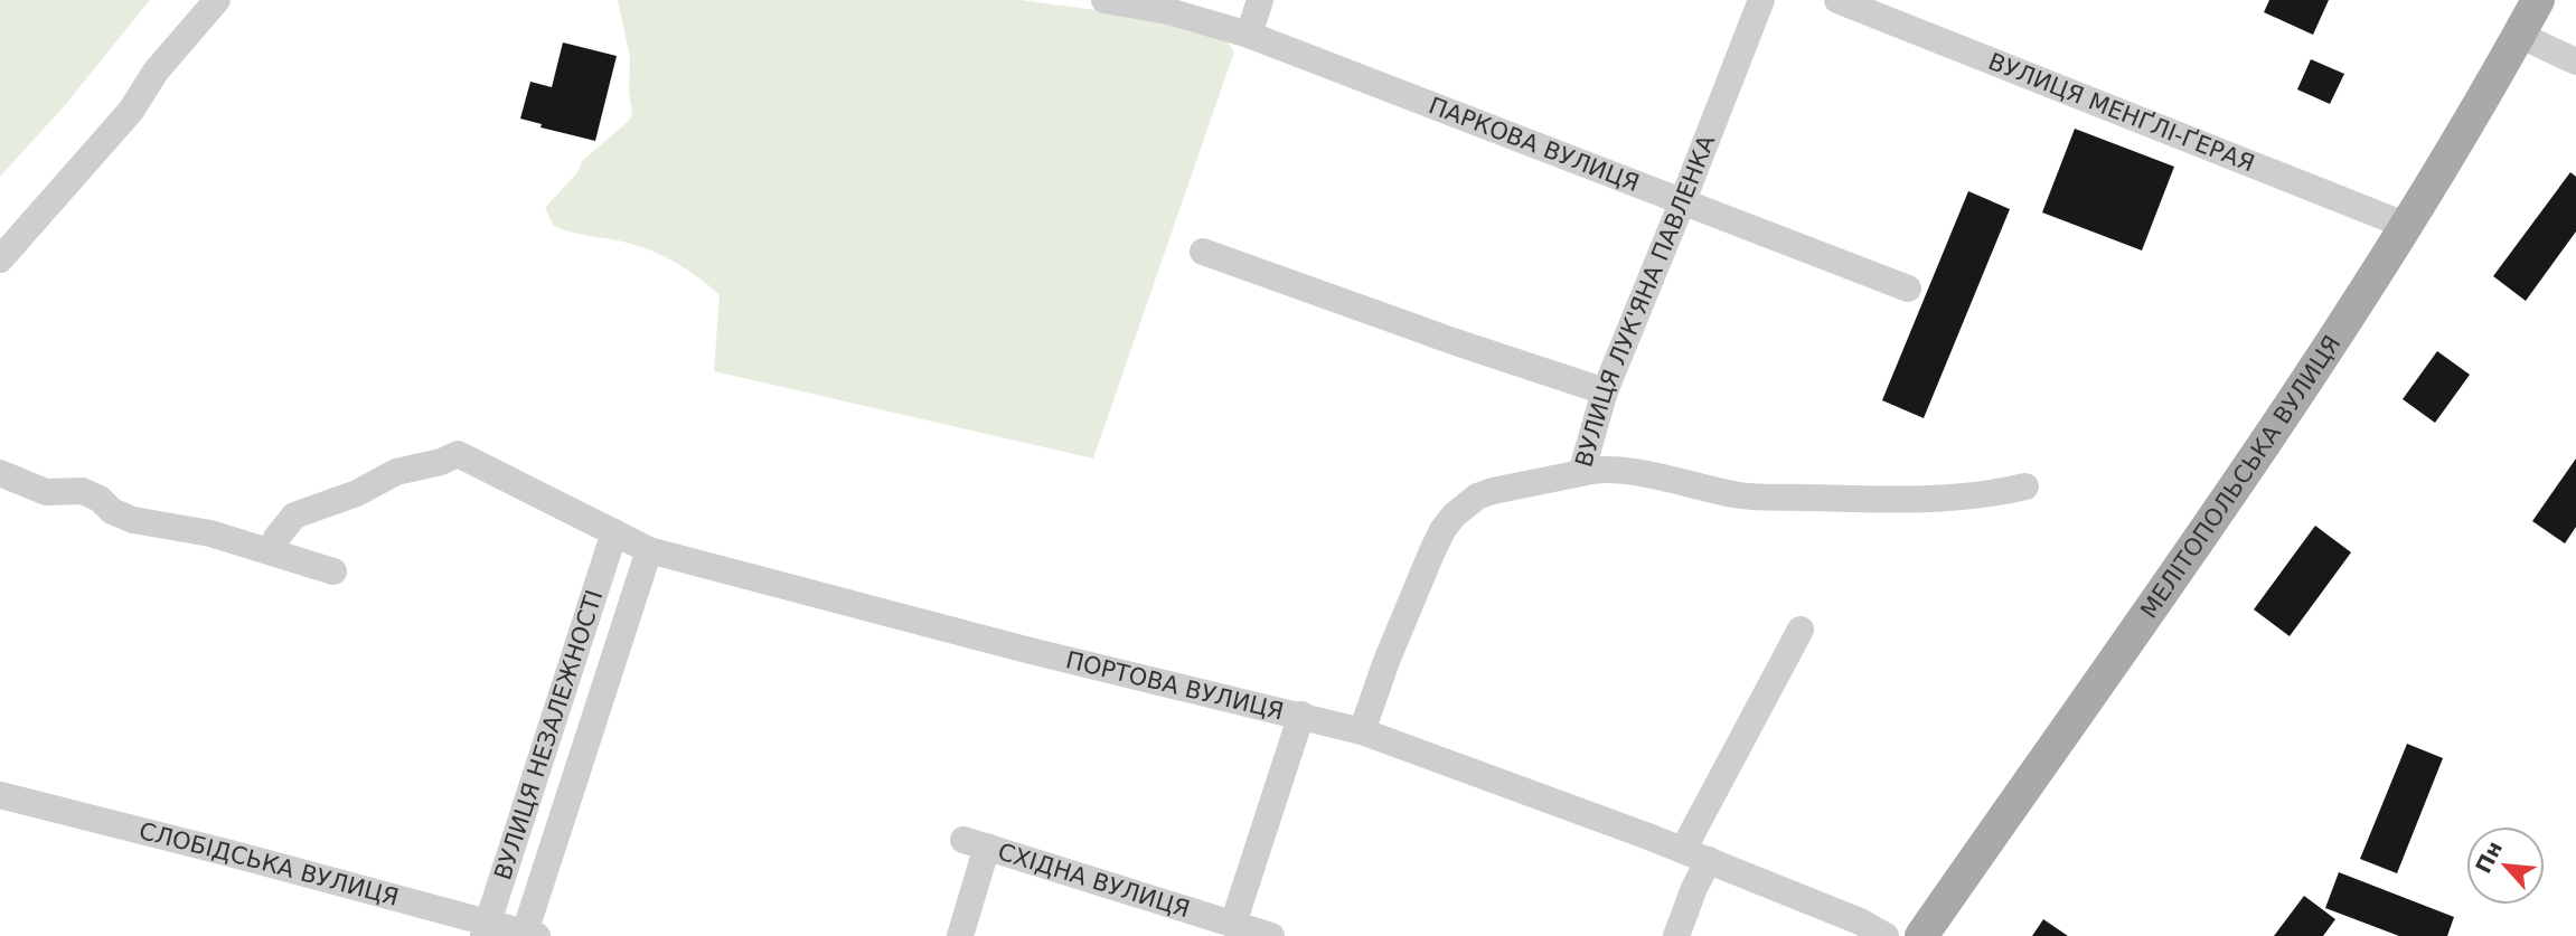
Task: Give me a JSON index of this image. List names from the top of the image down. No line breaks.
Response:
{"streets":{"main road":["МЕЛІТОПОЛЬСЬКА ВУЛИЦЯ"],"street":["ВУЛИЦЯ МЕНҐЛІ-ҐЕРАЯ","ПАРКОВА ВУЛИЦЯ","ВУЛИЦЯ ЛУК'ЯНА ПАВЛЕНКА","ПОРТОВА ВУЛИЦЯ","ВУЛИЦЯ НЕЗАЛЕЖНОСТІ","СЛОБІДСЬКА ВУЛИЦЯ","СХІДНА ВУЛИЦЯ"]},"crossings":[["ВУЛИЦЯ МЕНҐЛІ-ҐЕРАЯ","МЕЛІТОПОЛЬСЬКА ВУЛИЦЯ"],["ПАРКОВА ВУЛИЦЯ","ВУЛИЦЯ ЛУК'ЯНА ПАВЛЕНКА"],["ВУЛИЦЯ ЛУК'ЯНА ПАВЛЕНКА","ПОРТОВА ВУЛИЦЯ"],["ПОРТОВА ВУЛИЦЯ","ВУЛИЦЯ НЕЗАЛЕЖНОСТІ"],["ВУЛИЦЯ НЕЗАЛЕЖНОСТІ","СЛОБІДСЬКА ВУЛИЦЯ"]],"north":"top left"}
